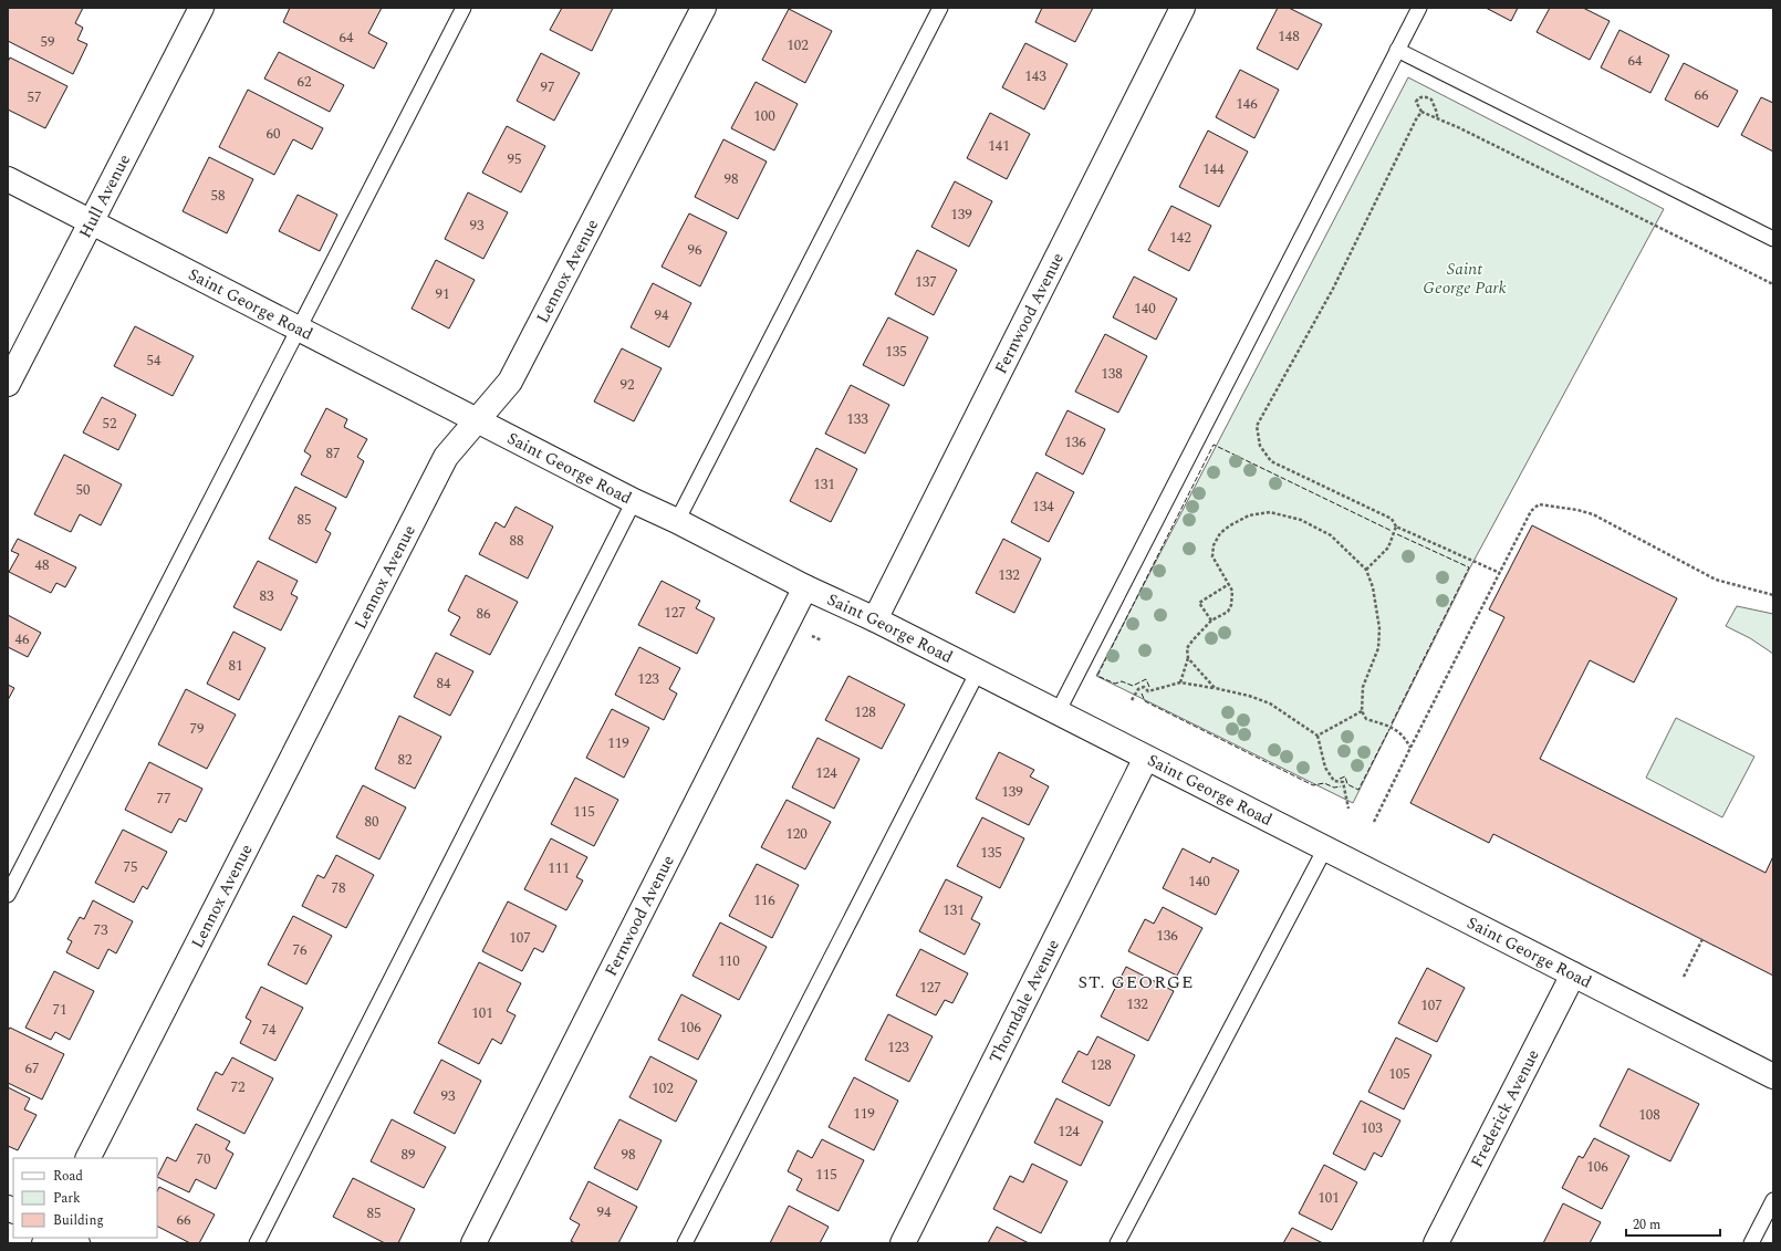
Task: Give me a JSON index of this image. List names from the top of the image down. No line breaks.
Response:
{"streets":{"street":["Hull Avenue","Lennox Avenue","Saint George Road","Fernwood Avenue","Thorndale Avenue","Frederick Avenue"]},"crossings":[["Hull Avenue","Saint George Road"],["Lennox Avenue","Saint George Road"],["Saint George Road","Fernwood Avenue"],["Saint George Road","Thorndale Avenue"],["Saint George Road","Frederick Avenue"]],"districts":["ST. GEORGE"],"parks":["Saint George Park"],"house_numbers":["148","64","59","102","64","143","62","97","66","57","146","100","60","141","95","144","98","58","139","93","142","96","137","91","140","94","135","54","138","92","133","52","136","87","131","50","134","85","88","48","132","83","127","86","46","81","123","84","128","79","119","82","124","139","77","115","80","120","135","75","111","140","78","116","131","73","136","107","76","110","127","132","107","71","101","106","74","123","128","67","105","72","102","93","119","108","103","124","89","98","70","106","115","101","94","85","66"],"legend":["Road","Park","Building"],"scale_bar":"20 m"}
